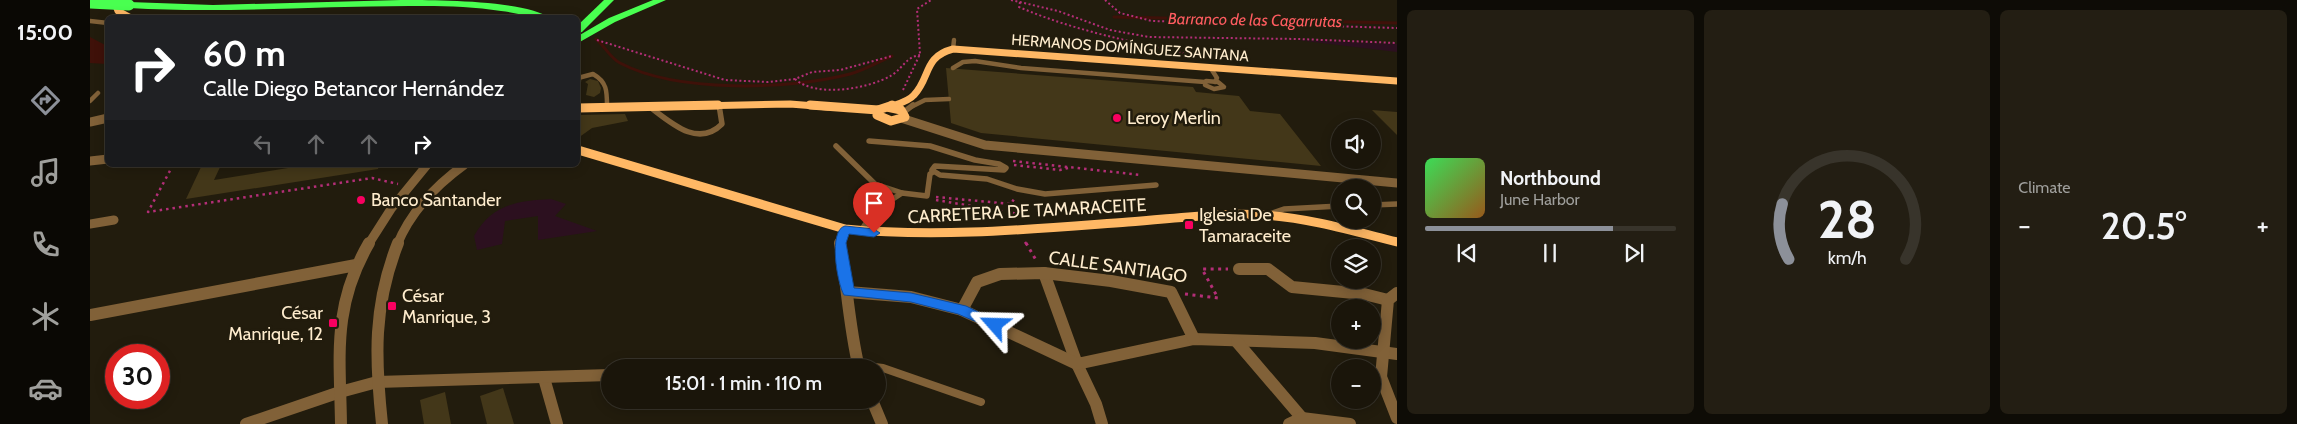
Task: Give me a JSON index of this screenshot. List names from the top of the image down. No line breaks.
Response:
{"streets":{"main road":["HERMANOS DOMÍNGUEZ SANTANA","CARRETERA DE TAMARACEITE"],"street":["CALLE SANTIAGO"]},"water":["Barranco de las Cagarrutas"],"places":{"other":["Leroy Merlin","Banco Santander"],"transit":["Iglesia De Tamaraceite","César Manrique, 3","César Manrique, 12"]},"page":{"tabs":"15:00","tile":"Climate","turn":["60 m","Calle Diego Betancor Hernández"],"map_buttons":["+","−"],"song":["Northbound","June Harbor"],"heat":["−","20.5°","+"],"limit":"30","trip":"15:01 · 1 min · 110 m","gauge":["28","km/h"]}}
